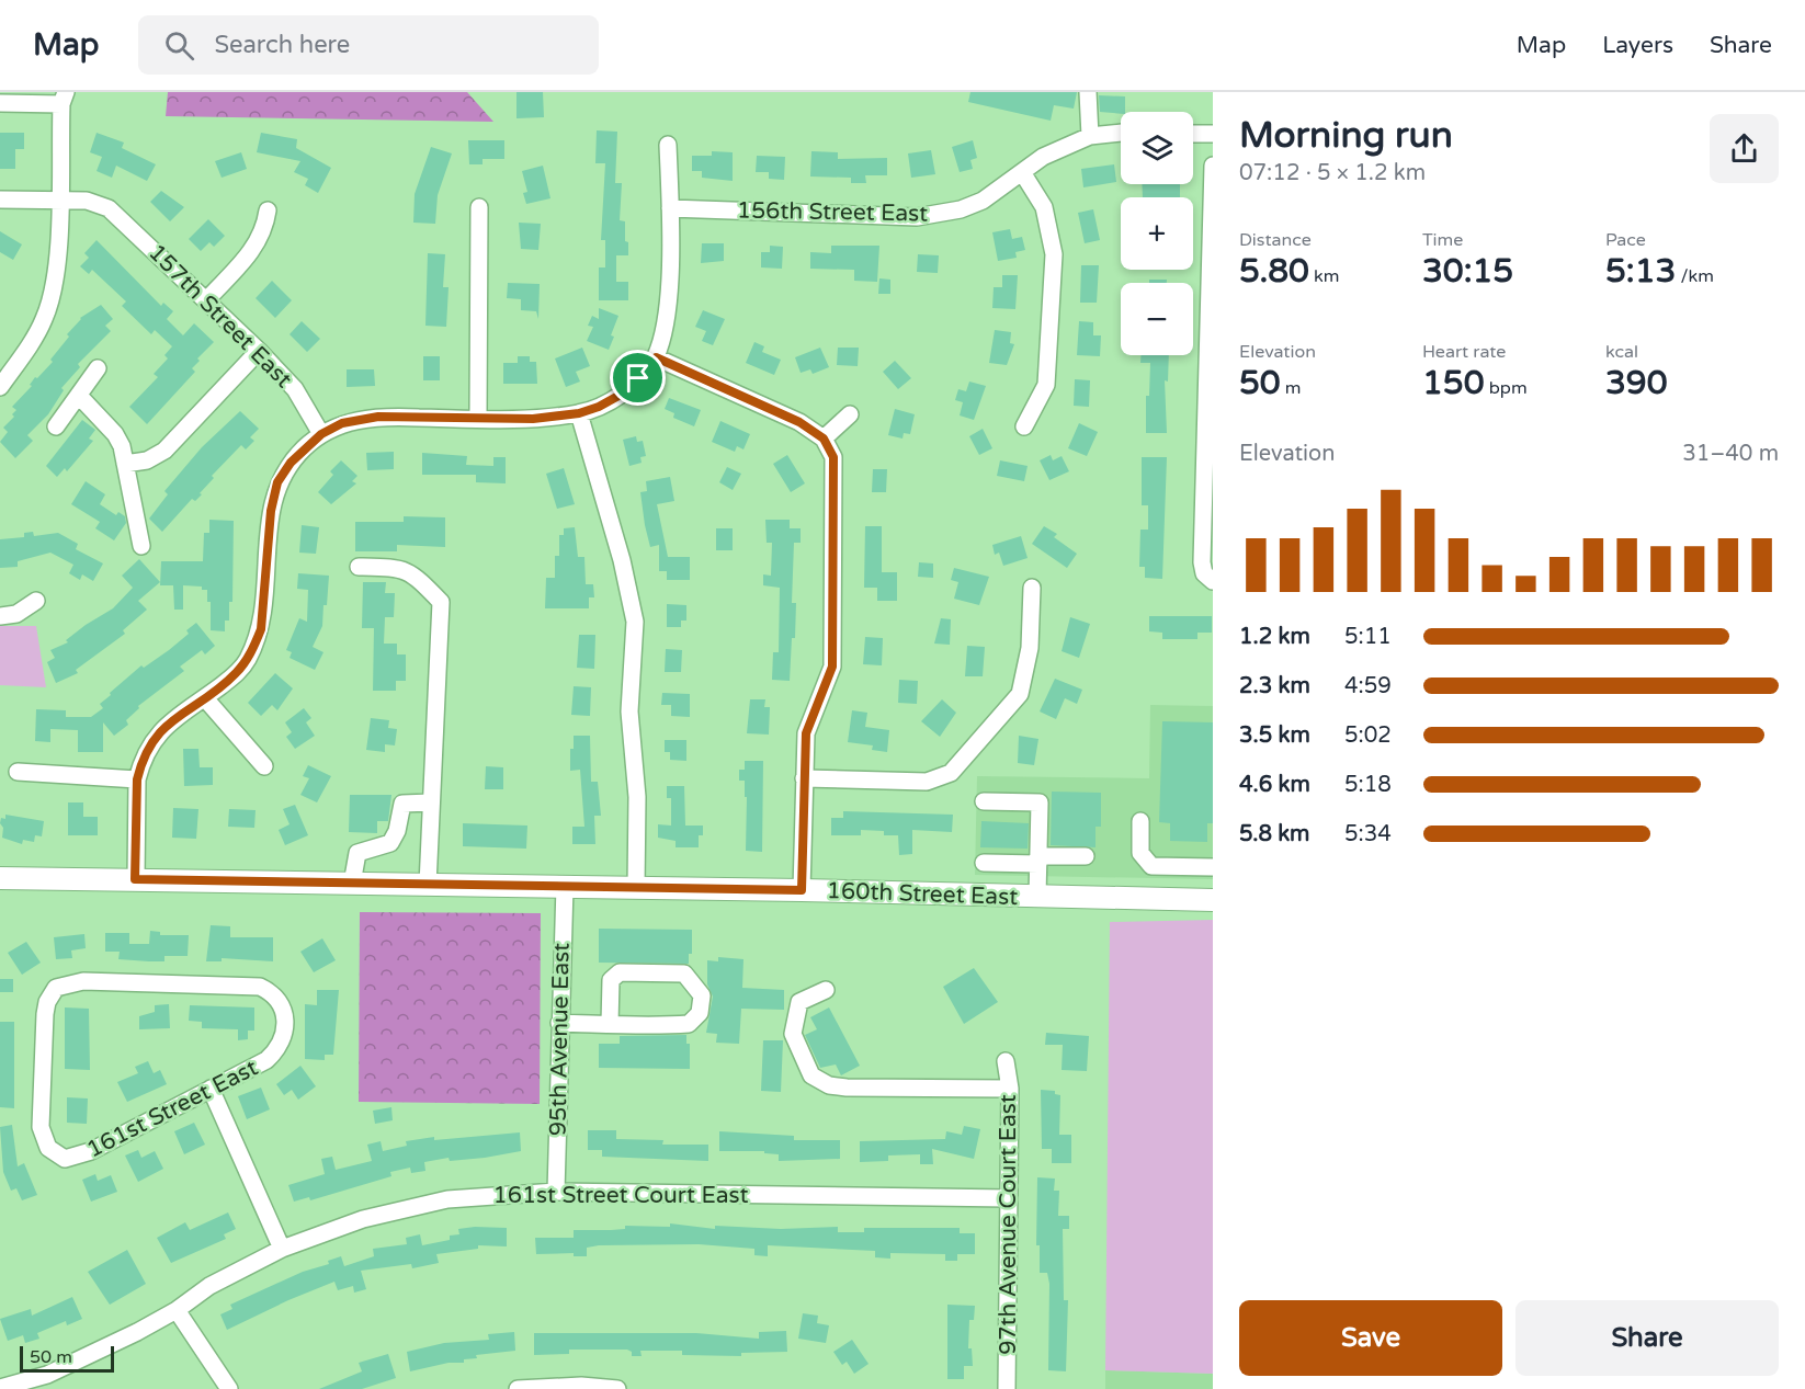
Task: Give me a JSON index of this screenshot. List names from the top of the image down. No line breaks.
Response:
{"streets":{"main road":["160th Street East"],"street":["156th Street East","157th Street East","95th Avenue East","161st Street East","161st Street Court East","97th Avenue Court East"]},"crossings":[["160th Street East","95th Avenue East"],["95th Avenue East","161st Street Court East"],["161st Street Court East","97th Avenue Court East"]],"scale_bar":"50 m","page":{"header":"Map","search":"Search here","nav":["Map","Layers","Share"],"heading":["Morning run","07:12 · 5 × 1.2 km"],"map_buttons":["+","−"],"stats":[["Distance","5.80 km"],["Time","30:15"],["Pace","5:13 /km"],["Elevation","50 m"],["Heart rate","150 bpm"],["kcal","390"]],"chart":["Elevation","31–40 m"],"list":[{"name":"1.2 km","note":"5:11"},{"name":"2.3 km","note":"4:59"},{"name":"3.5 km","note":"5:02"},{"name":"4.6 km","note":"5:18"},{"name":"5.8 km","note":"5:34"}],"buttons":["Save","Share"],"scale":"50 m"}}
